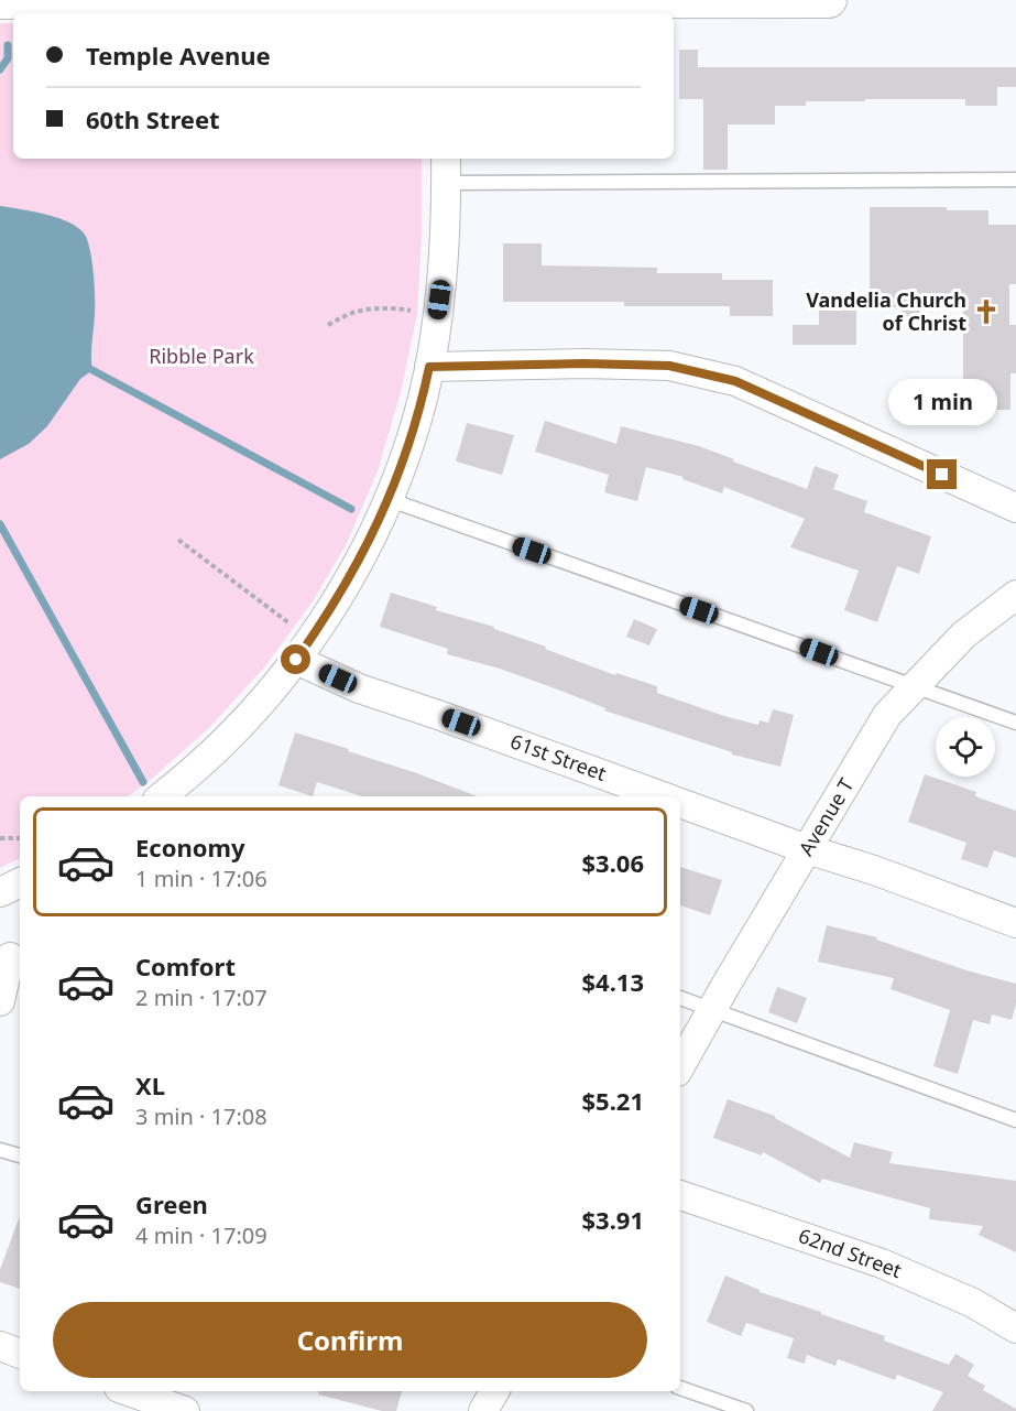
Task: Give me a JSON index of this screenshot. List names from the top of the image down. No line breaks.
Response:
{"streets":{"street":["61st Street","Avenue T","62nd Street"]},"parks":["Ribble Park"],"places":{"church":["Vandelia Church of Christ"]},"page":{"banner":["Temple Avenue","60th Street"],"bubble":"1 min","list":[{"name":"Economy","note":"1 min · 17:06","value":"$3.06"},{"name":"Comfort","note":"2 min · 17:07","value":"$4.13"},{"name":"XL","note":"3 min · 17:08","value":"$5.21"},{"name":"Green","note":"4 min · 17:09","value":"$3.91"}],"buttons":"Confirm"}}
